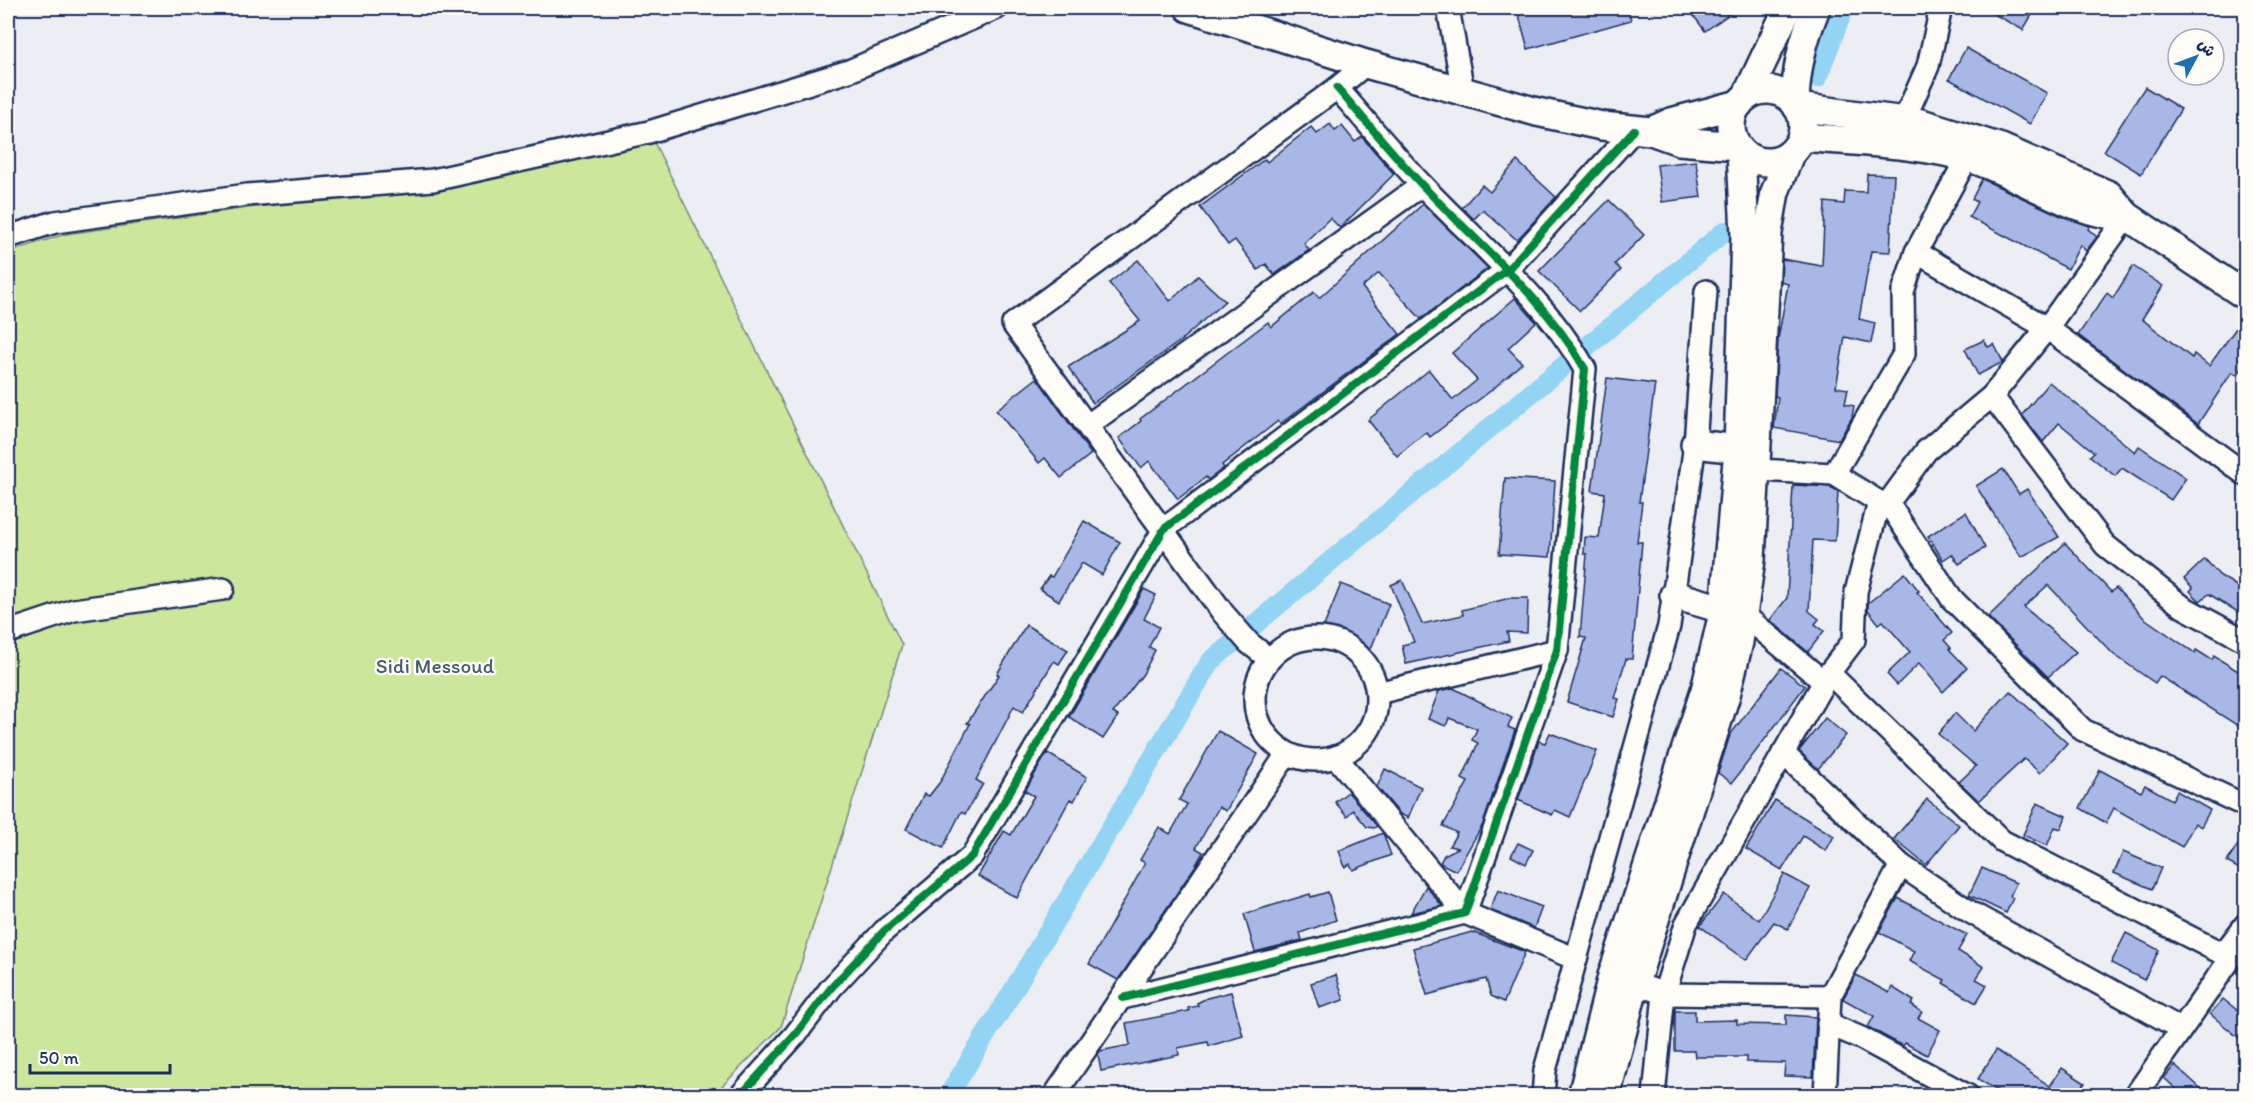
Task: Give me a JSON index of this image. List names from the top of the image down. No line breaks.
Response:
{"parks":["Sidi Messoud"],"scale_bar":"50 m","north":"top right"}
